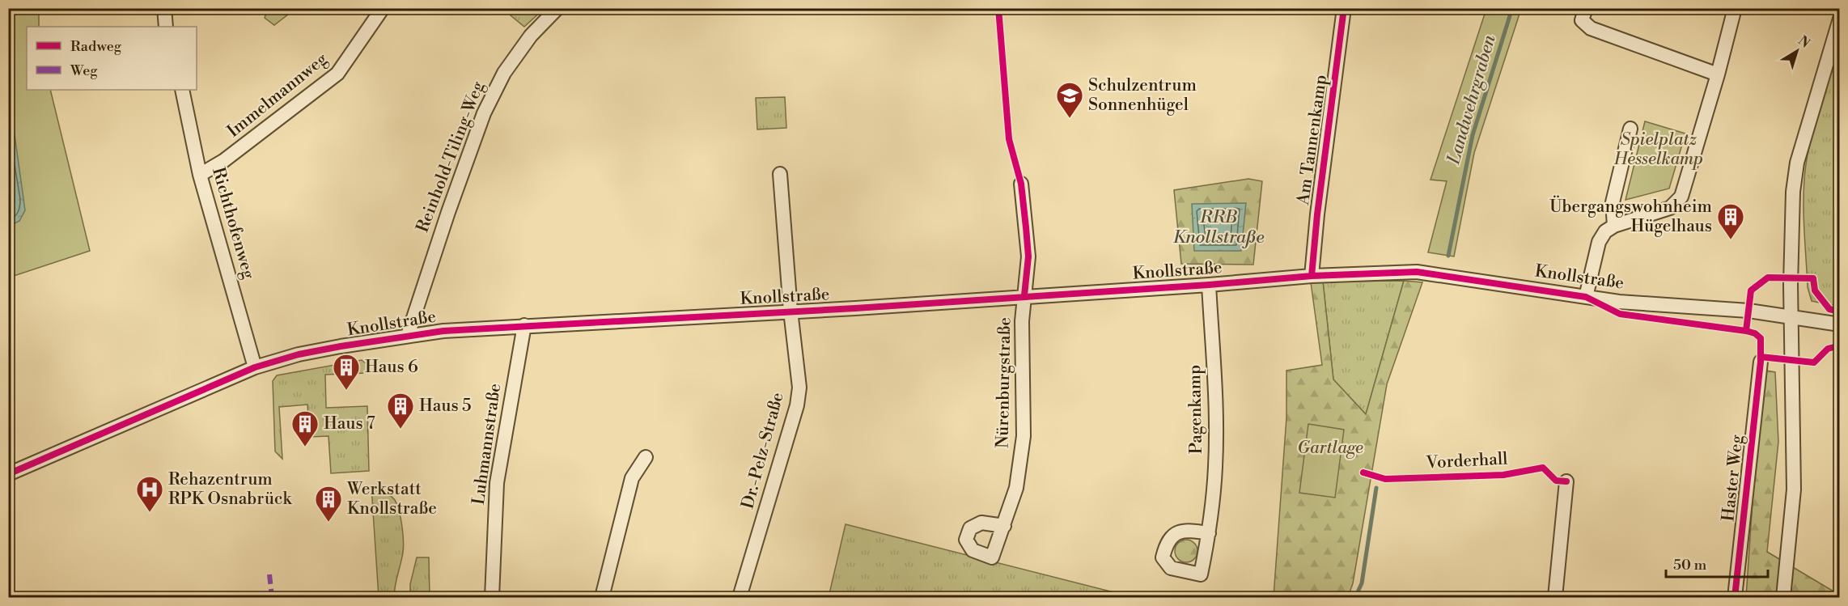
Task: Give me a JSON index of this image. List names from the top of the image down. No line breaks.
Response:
{"streets":{"street":["Immelmannweg","Am Tannenkamp","Reinhold-Tiling-Weg","Richthofenweg","Knollstraße","Nürenburgstraße","Pagenkamp","Luhmannstraße","Dr.-Pelz-Straße","Haster Weg"],"cycle path":["Vorderhall"]},"crossings":[["Immelmannweg","Richthofenweg"],["Am Tannenkamp","Knollstraße"],["Reinhold-Tiling-Weg","Knollstraße"],["Richthofenweg","Knollstraße"],["Knollstraße","Nürenburgstraße"],["Knollstraße","Pagenkamp"],["Knollstraße","Luhmannstraße"],["Knollstraße","Dr.-Pelz-Straße"]],"water":["Landwehrgraben","RRB Knollstraße"],"parks":["Spielplatz Hesselkamp","Gartlage"],"places":{"school or university":["Schulzentrum Sonnenhügel"],"building":["Übergangswohnheim Hügelhaus","Haus 6","Haus 5","Haus 7","Werkstatt Knollstraße"],"hospital":["Rehazentrum RPK Osnabrück"]},"legend":["Radweg","Weg"],"scale_bar":"50 m","north":"top right"}
